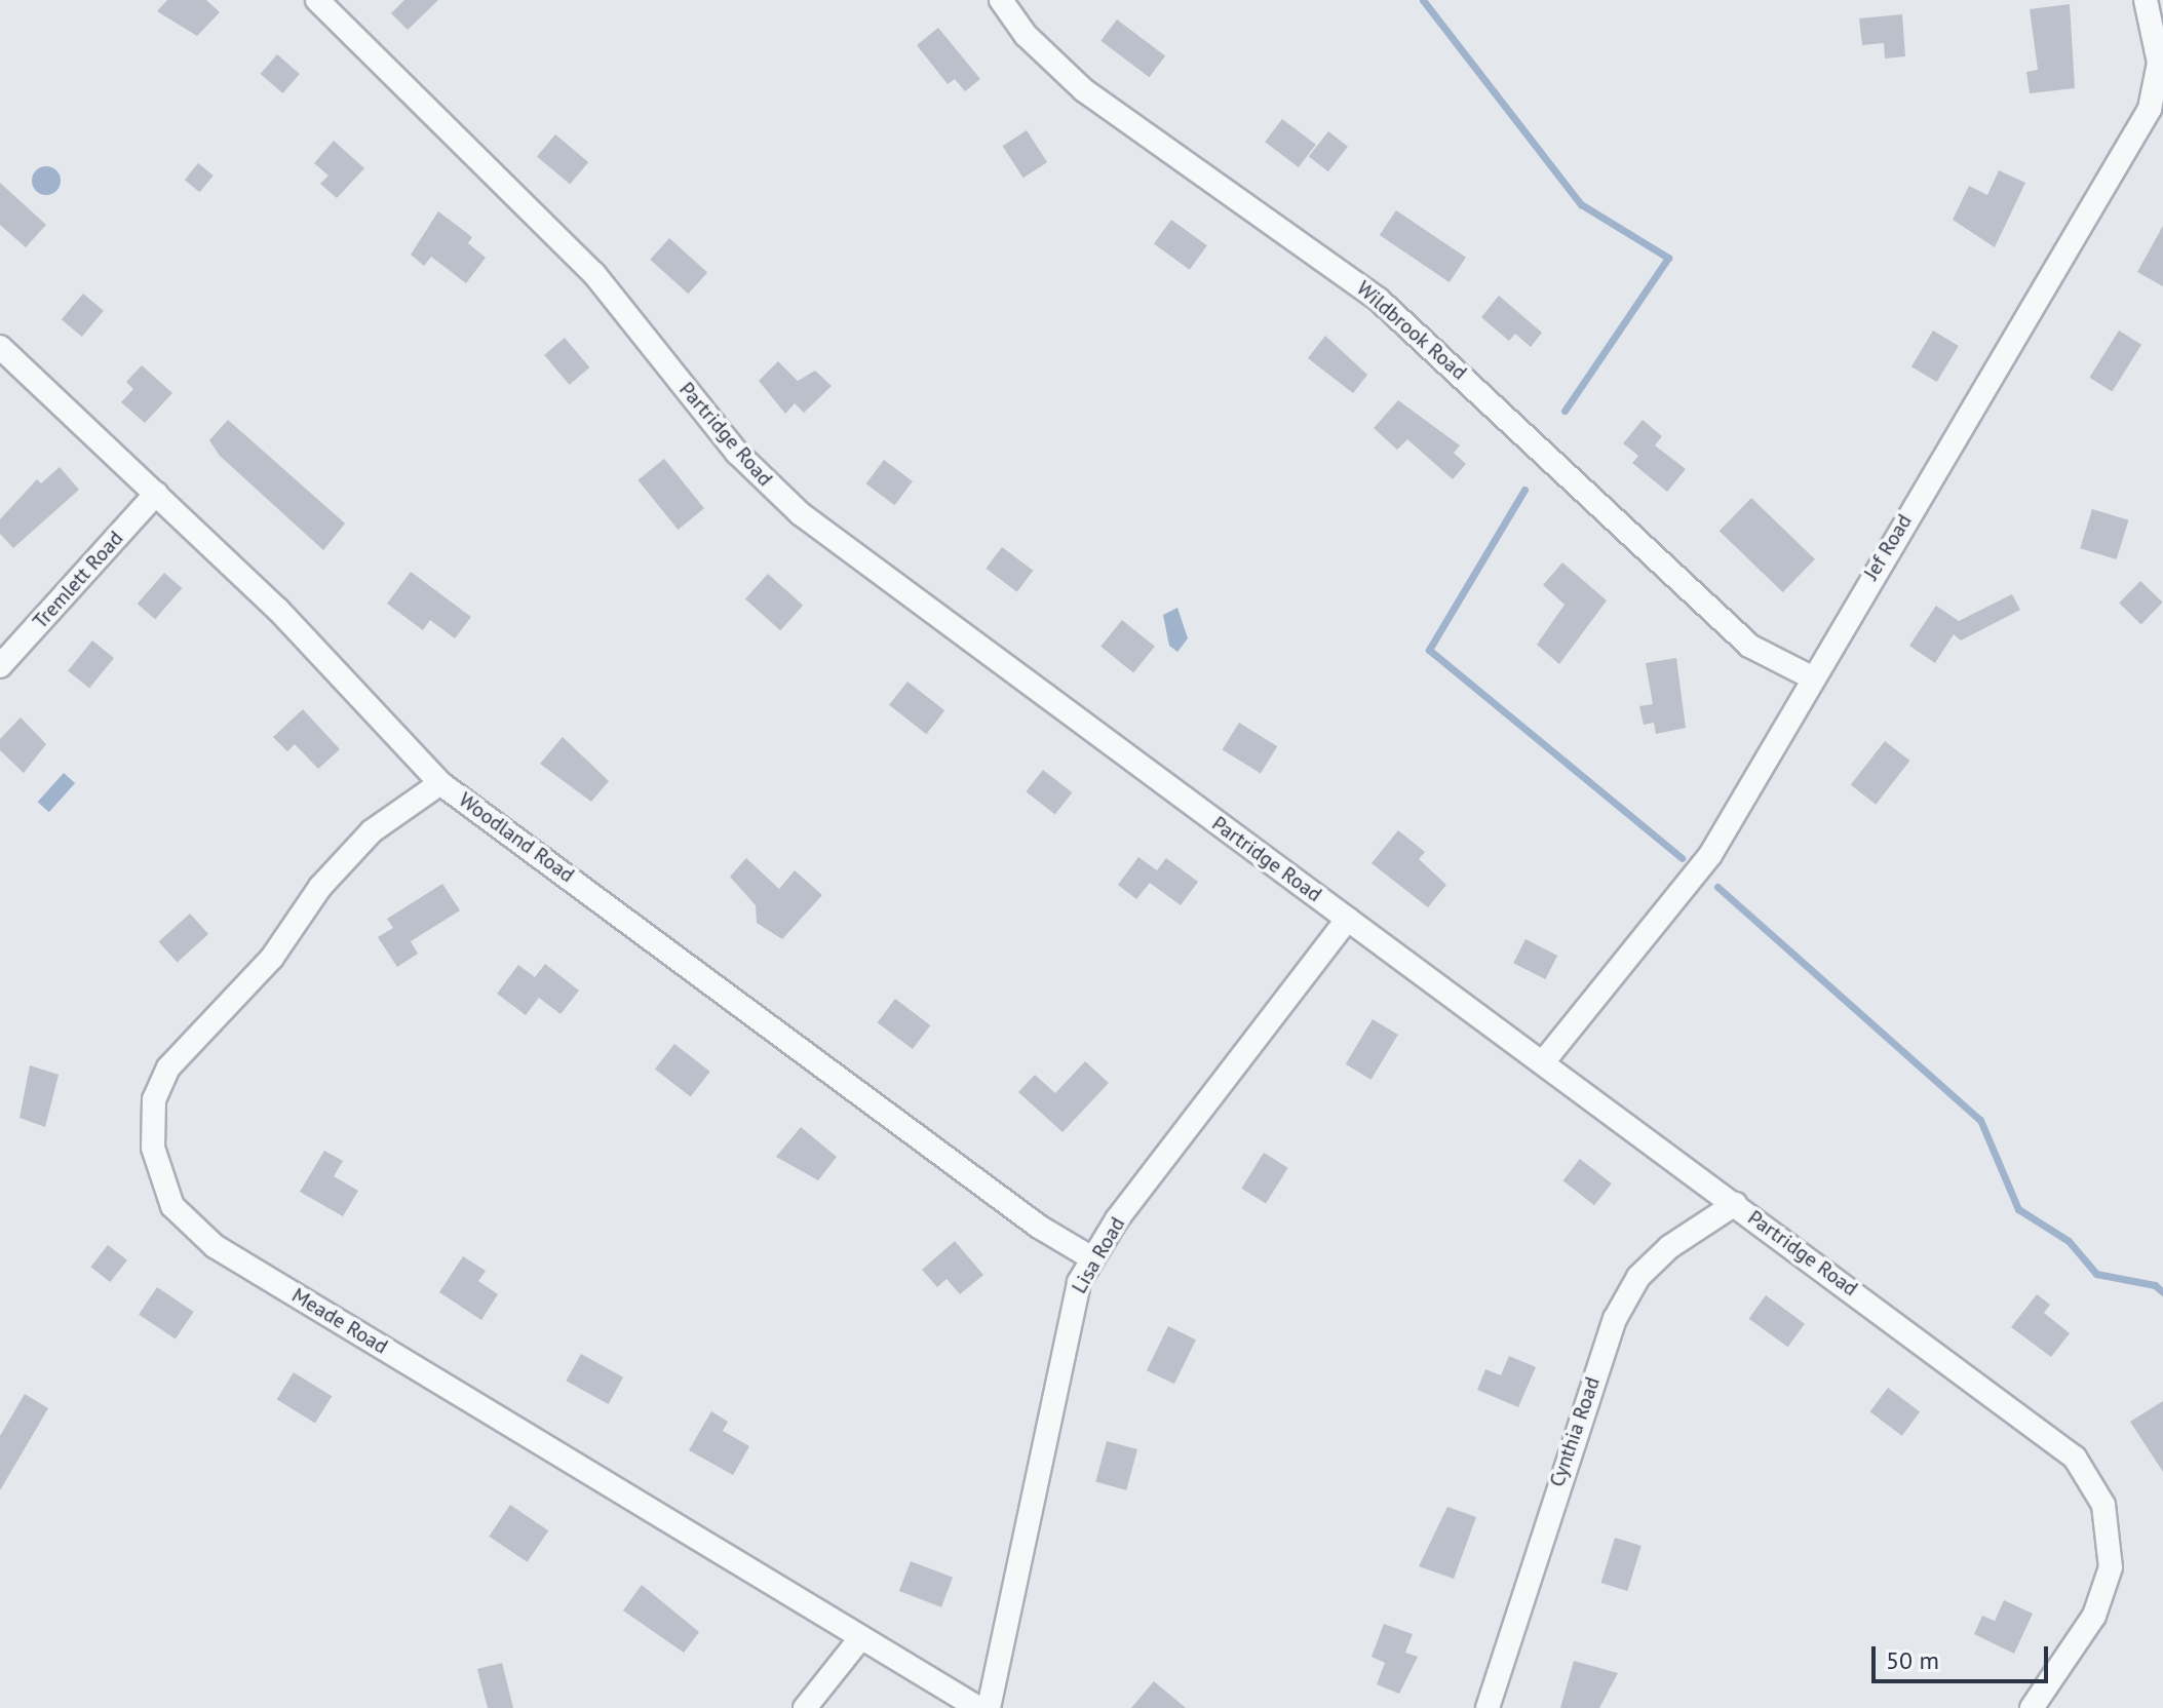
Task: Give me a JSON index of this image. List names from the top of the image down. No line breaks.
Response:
{"streets":{"street":["Wildbrook Road","Partridge Road","Jef Road","Tremlett Road","Woodland Road","Lisa Road","Meade Road","Cynthia Road"]},"crossings":[["Wildbrook Road","Jef Road"],["Partridge Road","Jef Road"],["Partridge Road","Lisa Road"],["Partridge Road","Cynthia Road"],["Tremlett Road","Woodland Road"],["Woodland Road","Lisa Road"],["Woodland Road","Meade Road"]],"scale_bar":"50 m"}
